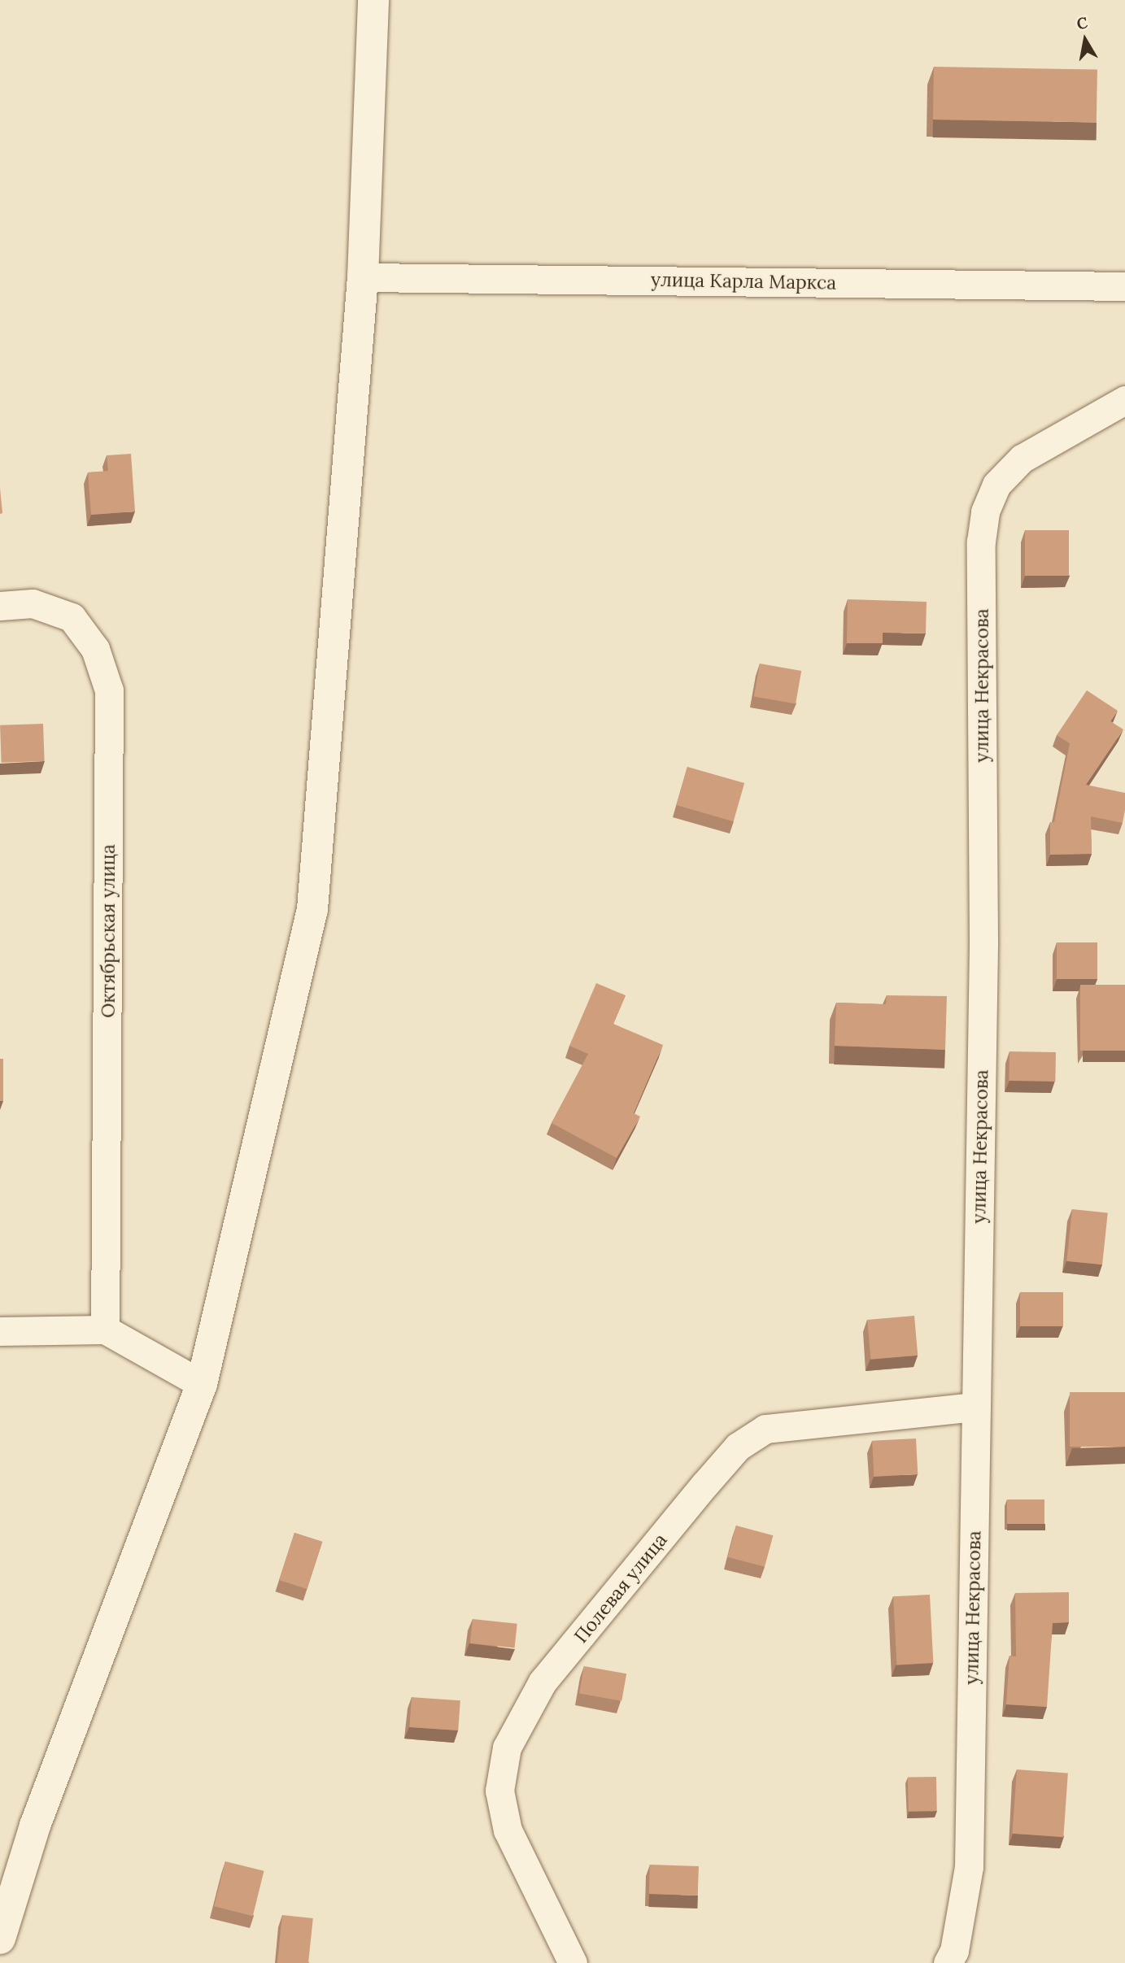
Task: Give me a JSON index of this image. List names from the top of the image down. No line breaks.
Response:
{"streets":{"street":["улица Карла Маркса","улица Некрасова","Октябрьская улица","Полевая улица"]},"crossings":[["улица Некрасова","Полевая улица"]],"north":"top"}
